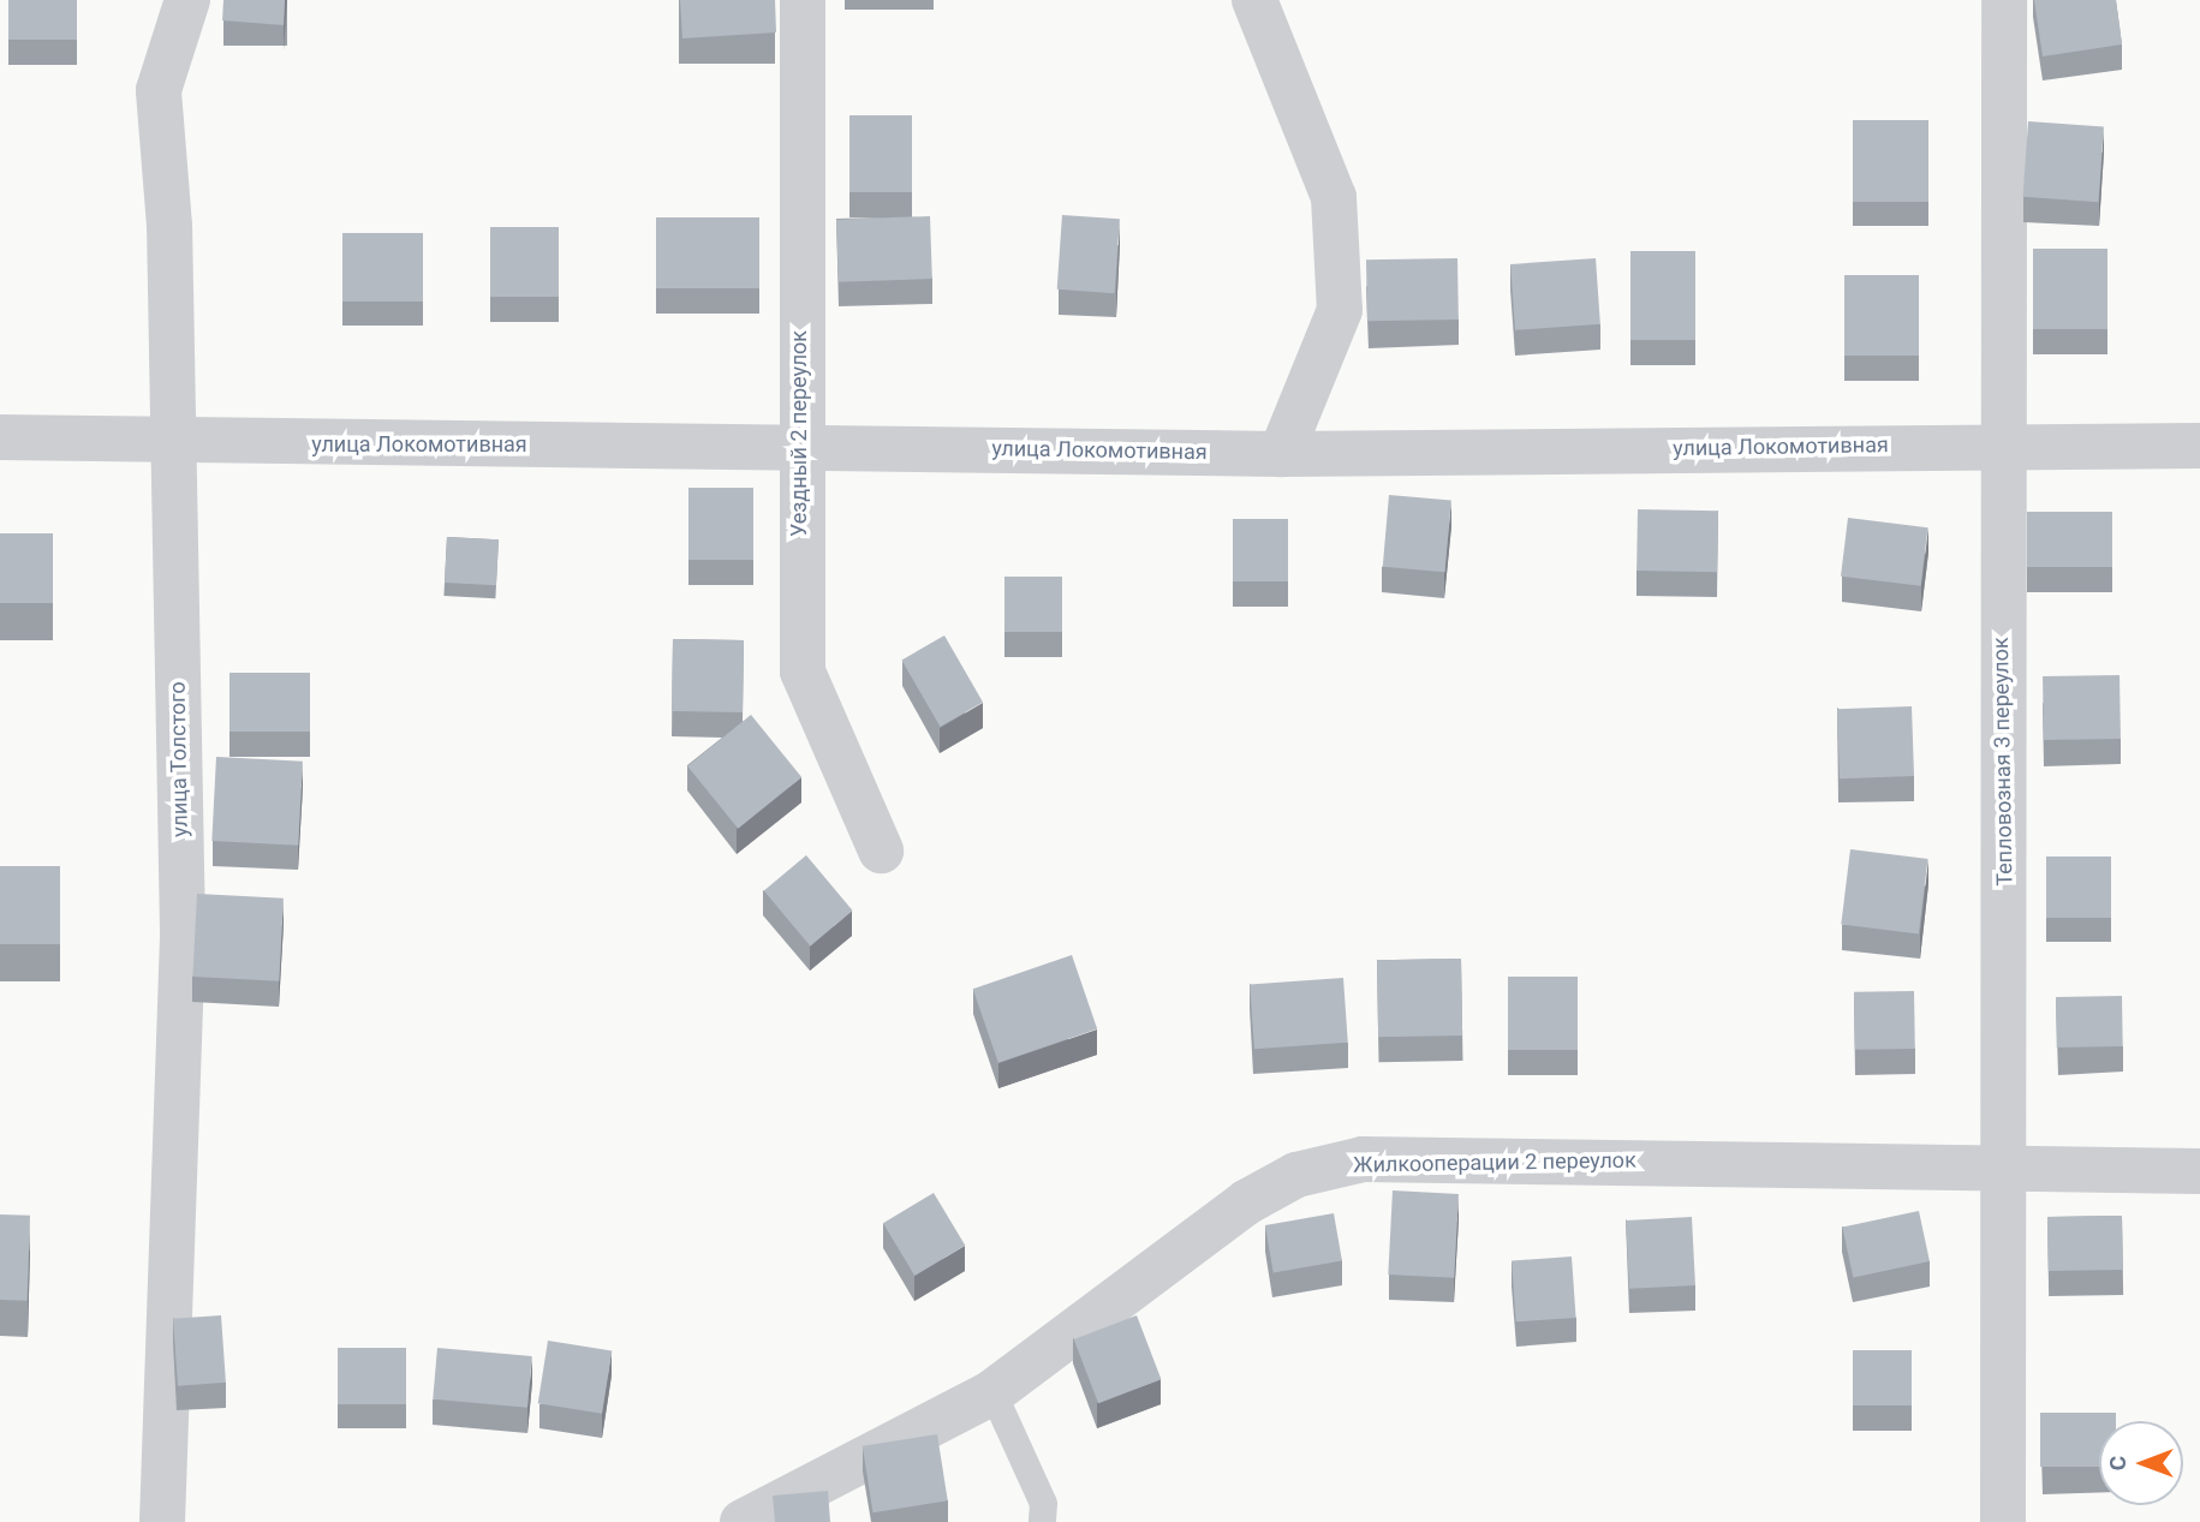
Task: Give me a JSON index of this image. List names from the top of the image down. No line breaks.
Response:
{"streets":{"street":["Уездный 2 переулок","улица Локомотивная","улица Толстого","Тепловозная 3 переулок","Жилкооперации 2 переулок"]},"crossings":[["Уездный 2 переулок","улица Локомотивная"],["улица Локомотивная","улица Толстого"],["улица Локомотивная","Тепловозная 3 переулок"],["Тепловозная 3 переулок","Жилкооперации 2 переулок"]],"north":"left"}
